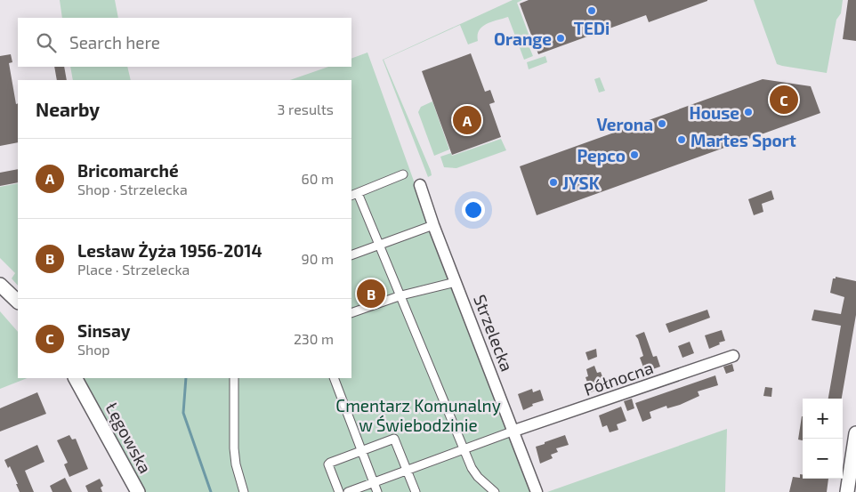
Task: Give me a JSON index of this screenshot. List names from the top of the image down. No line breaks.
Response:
{"streets":{"street":["Strzelecka","Północna","Łęgowska"]},"crossings":[["Strzelecka","Północna"]],"parks":["Cmentarz Komunalny w Świebodzinie"],"places":["TEDi","Orange","House","Verona","Martes Sport","Pepco","JYSK"],"page":{"search":"Search here","heading":["Nearby","3 results"],"pins":["C","A","B"],"list":[{"mark":"A","name":"Bricomarché","note":"Shop · Strzelecka","value":"60 m"},{"mark":"B","name":"Lesław Żyża 1956-2014","note":"Place · Strzelecka","value":"90 m"},{"mark":"C","name":"Sinsay","note":"Shop","value":"230 m"}],"map_buttons":["+","−"]}}
